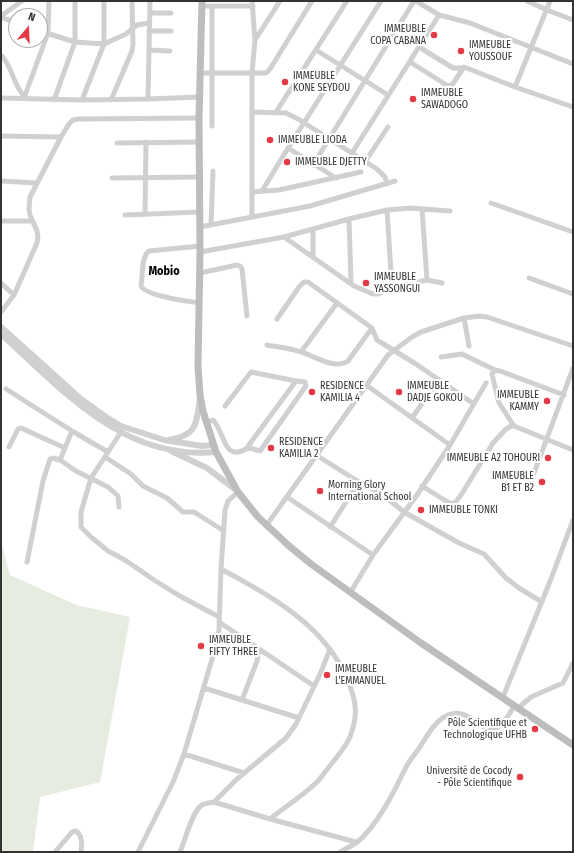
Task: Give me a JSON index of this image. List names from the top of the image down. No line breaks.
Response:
{"districts":["Mobio"],"places":["IMMEUBLE COPA CABANA","IMMEUBLE YOUSSOUF","IMMEUBLE KONE SEYDOU","IMMEUBLE SAWADOGO","IMMEUBLE LIODA","IMMEUBLE DJETTY","IMMEUBLE YASSONGUI","RESIDENCE KAMILIA 4","IMMEUBLE DADJE GOKOU","IMMEUBLE KAMMY","RESIDENCE KAMILIA 2","IMMEUBLE A2 TOHOURI","IMMEUBLE B1 ET B2","Morning Glory International School","IMMEUBLE TONKI","IMMEUBLE FIFTY THREE","IMMEUBLE L'EMMANUEL","Pôle Scientifique et Technologique UFHB","Université de Cocody - Pôle Scientifique"],"north":"top"}
